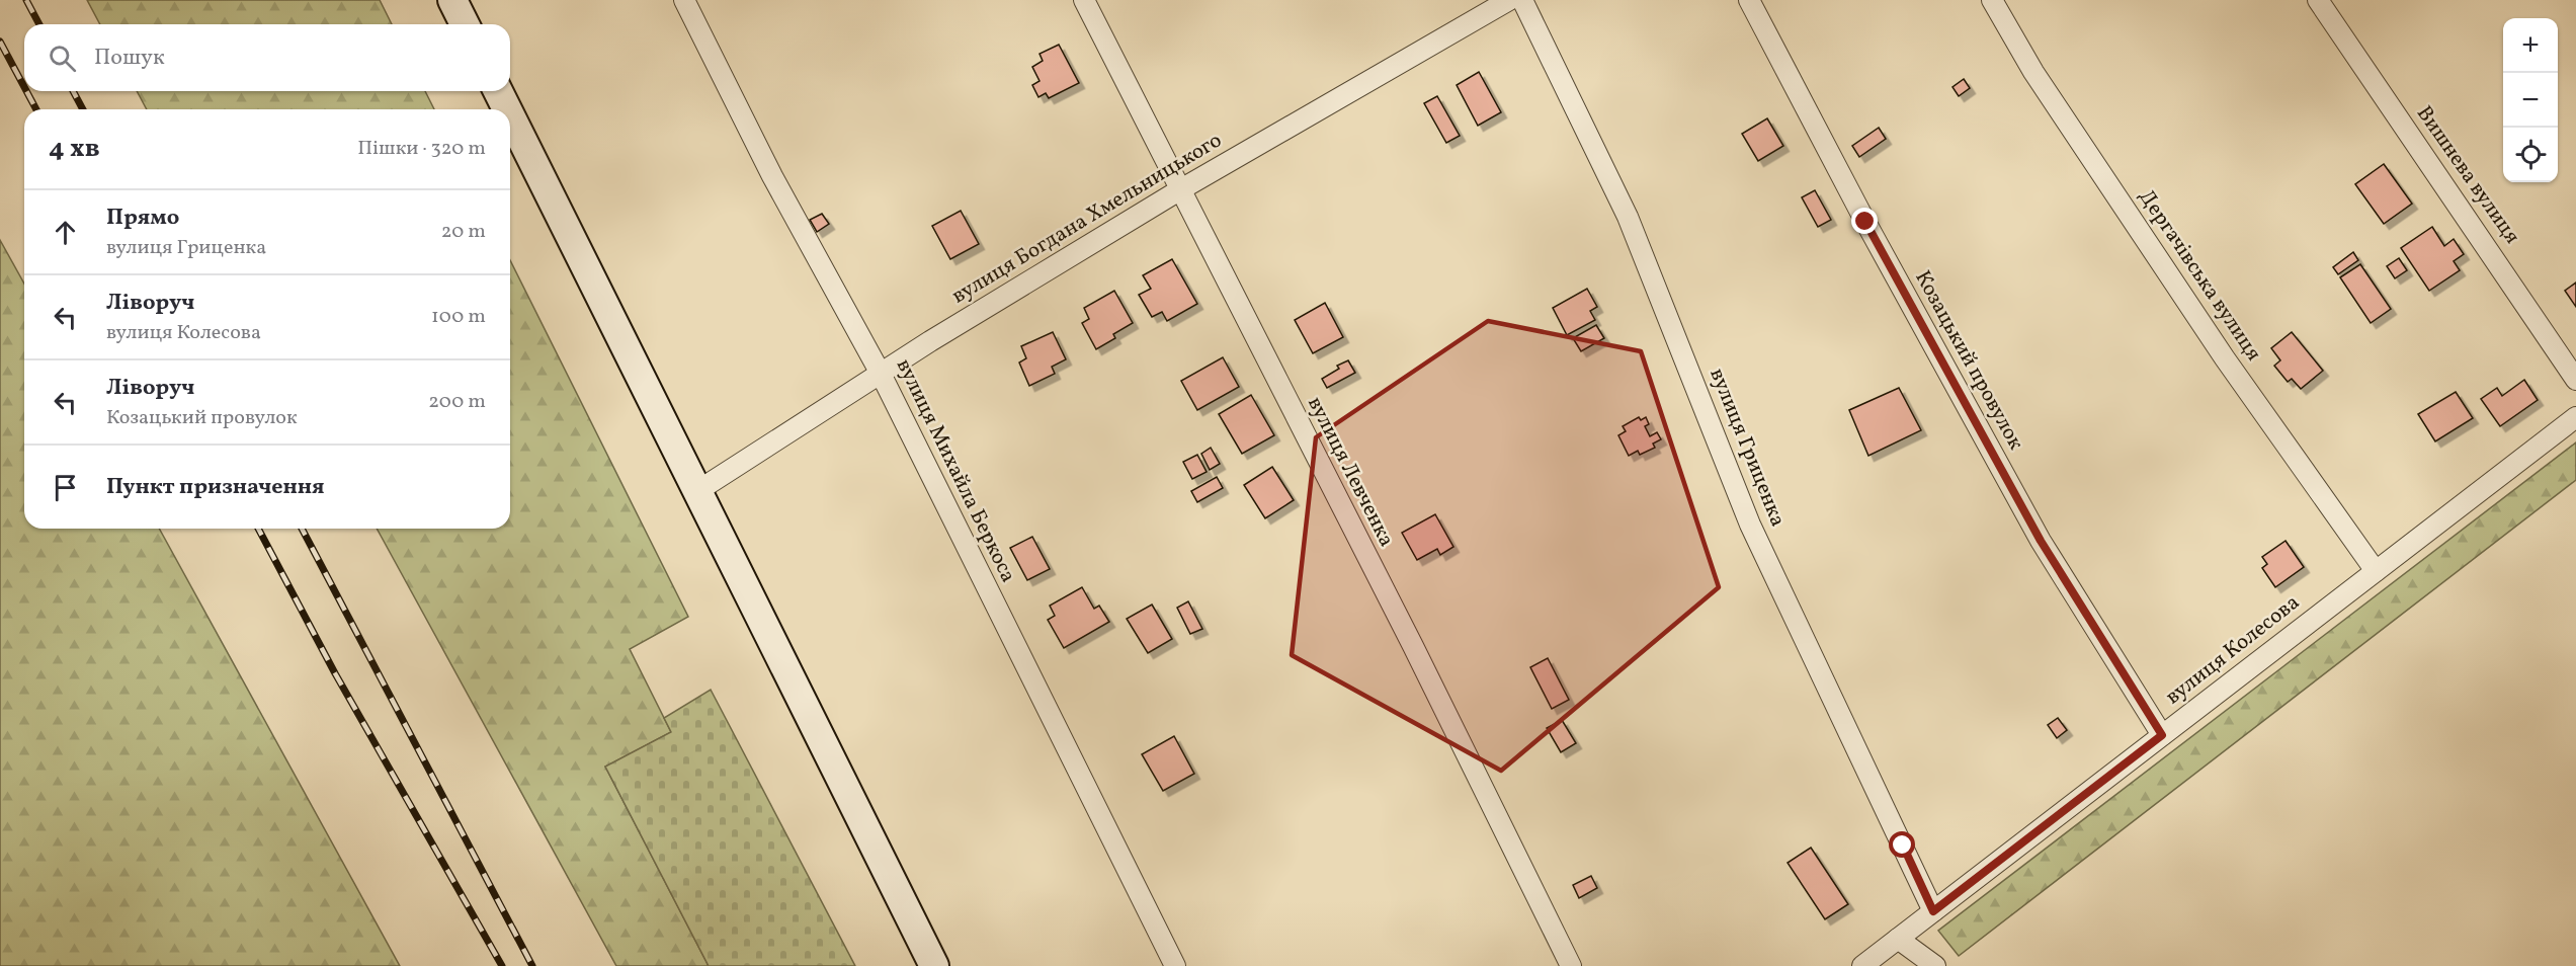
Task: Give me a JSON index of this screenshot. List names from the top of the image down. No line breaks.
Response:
{"streets":{"street":["Вишнева вулиця","вулиця Богдана Хмельницького","Дергачівська вулиця","Козацький провулок","вулиця Гриценка","вулиця Михайла Беркоса","вулиця Левченка","вулиця Колесова"]},"crossings":[["вулиця Богдана Хмельницького","вулиця Михайла Беркоса"],["вулиця Богдана Хмельницького","вулиця Левченка"],["Дергачівська вулиця","вулиця Колесова"],["Козацький провулок","вулиця Колесова"],["вулиця Гриценка","вулиця Колесова"]],"page":{"map_buttons":["+","−"],"search":"Пошук","heading":["4 хв","Пішки · 320 m"],"list":[["Прямо","вулиця Гриценка","20 m"],["Ліворуч","вулиця Колесова","100 m"],["Ліворуч","Козацький провулок","200 m"],"Пункт призначення"]}}
